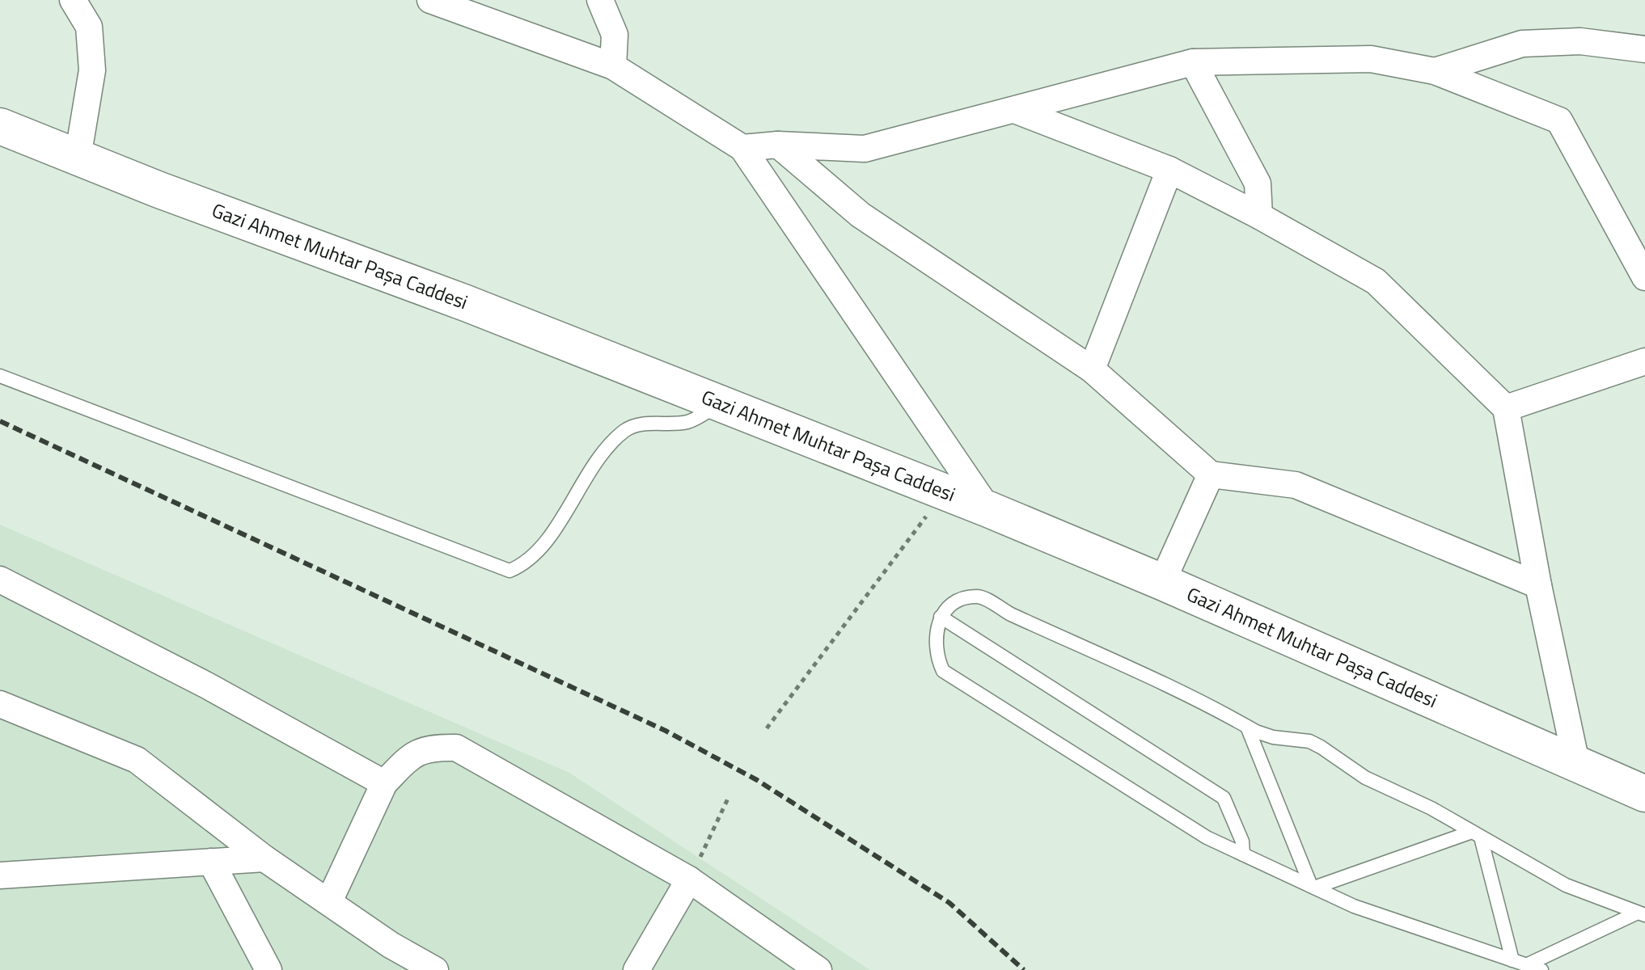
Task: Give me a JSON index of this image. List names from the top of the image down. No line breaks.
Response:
{"streets":{"street":["Gazi Ahmet Muhtar Paşa Caddesi"]}}
